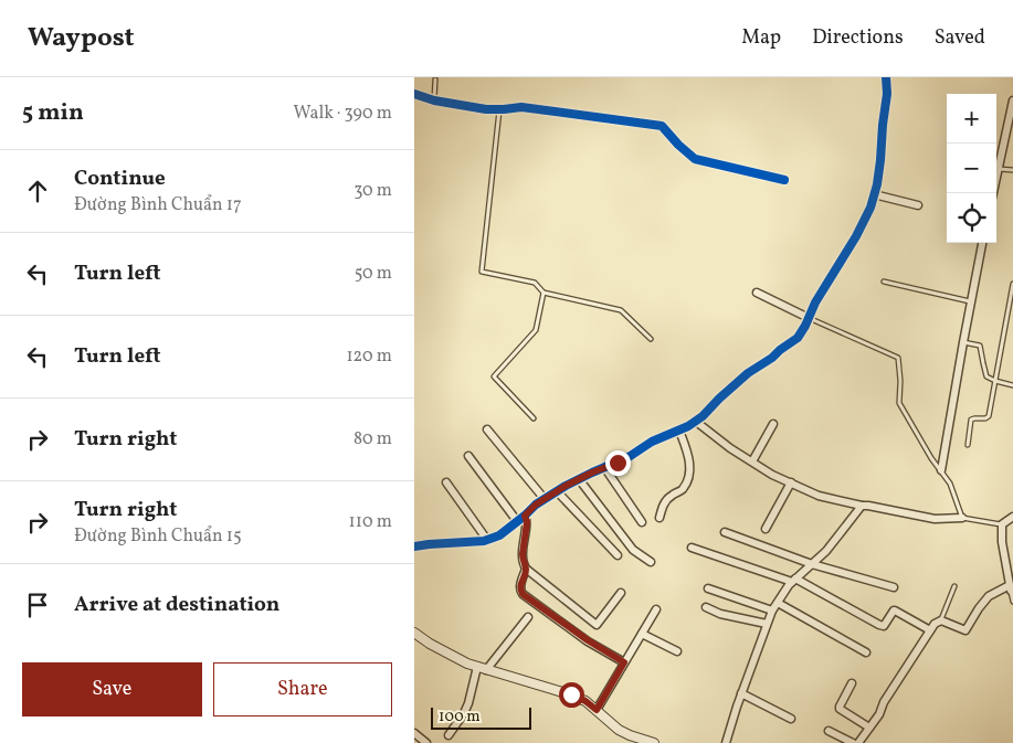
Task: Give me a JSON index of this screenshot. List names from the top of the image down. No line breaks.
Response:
{"scale_bar":"100 m","page":{"header":"Waypost","nav":["Map","Directions","Saved"],"heading":["5 min","Walk · 390 m"],"map_buttons":["+","−"],"list":[["Continue","Đường Bình Chuẩn 17","30 m"],["Turn left","50 m"],["Turn left","120 m"],["Turn right","80 m"],["Turn right","Đường Bình Chuẩn 15","110 m"],"Arrive at destination"],"buttons":["Save","Share"],"scale":"100 m"}}
